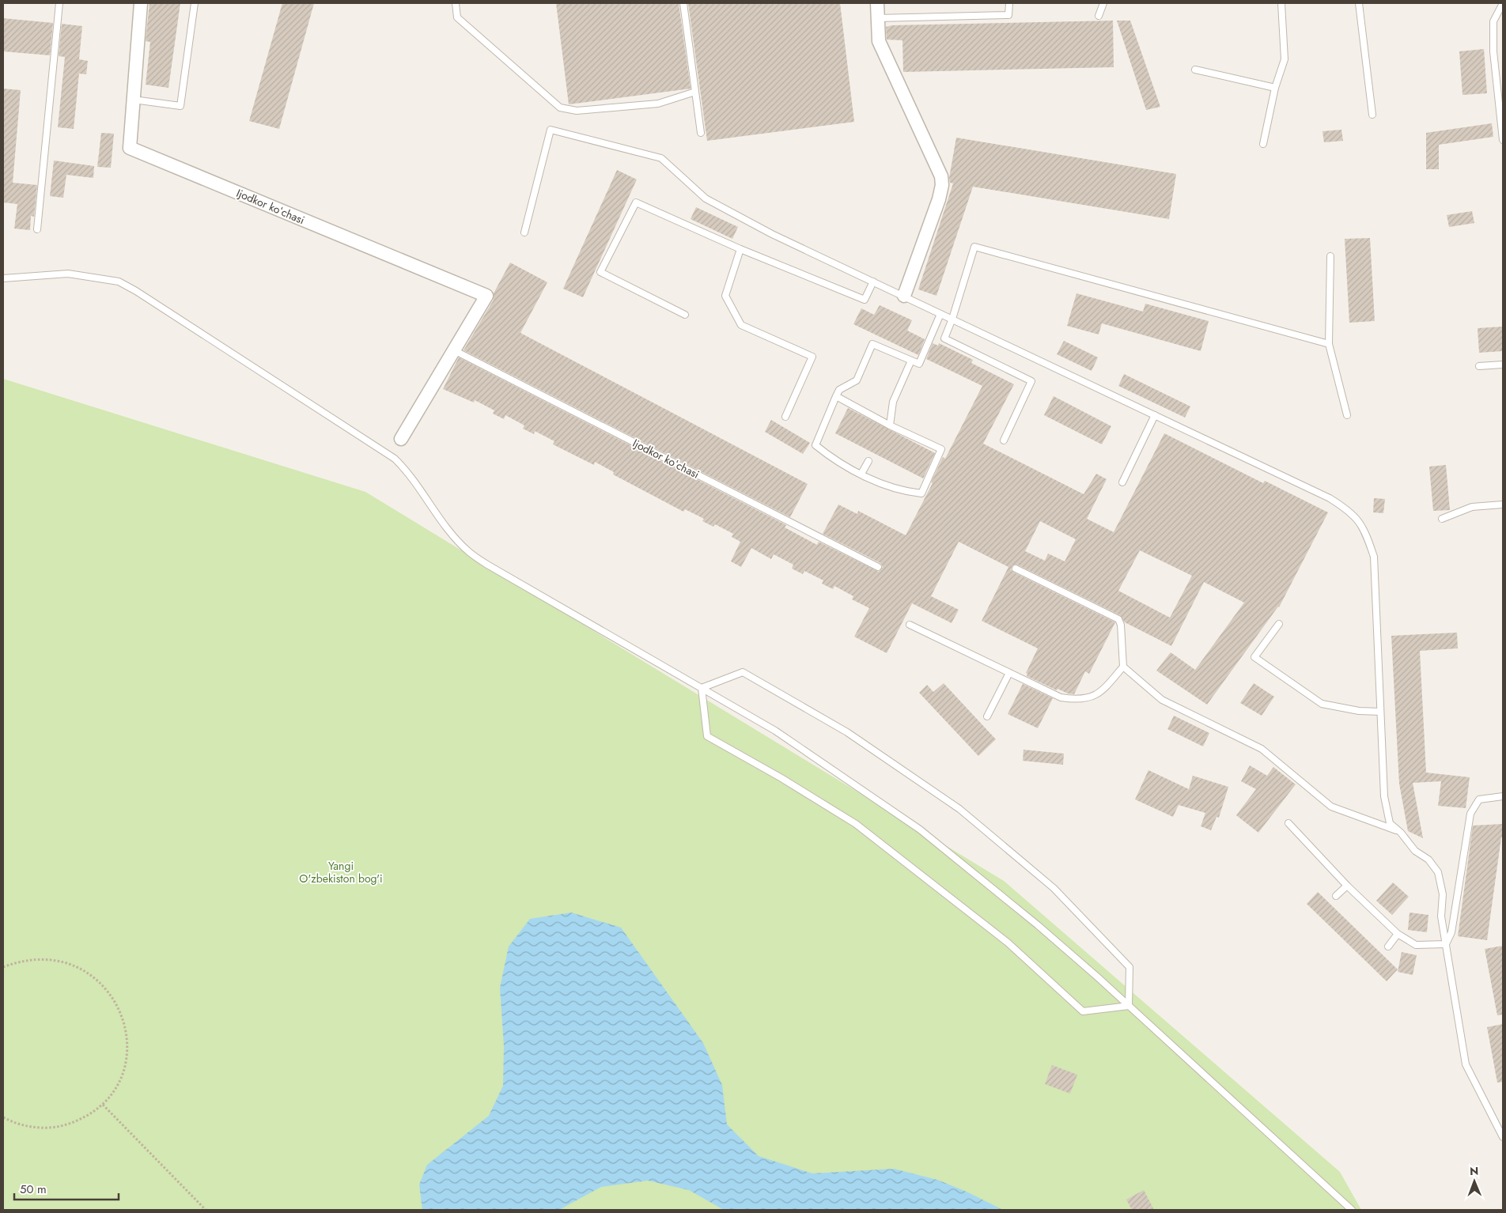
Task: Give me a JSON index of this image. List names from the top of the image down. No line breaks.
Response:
{"streets":{"street":["Ijodkor koʻchasi"]},"parks":["Yangi O'zbekiston bog'i"],"scale_bar":"50 m","north":"top"}
